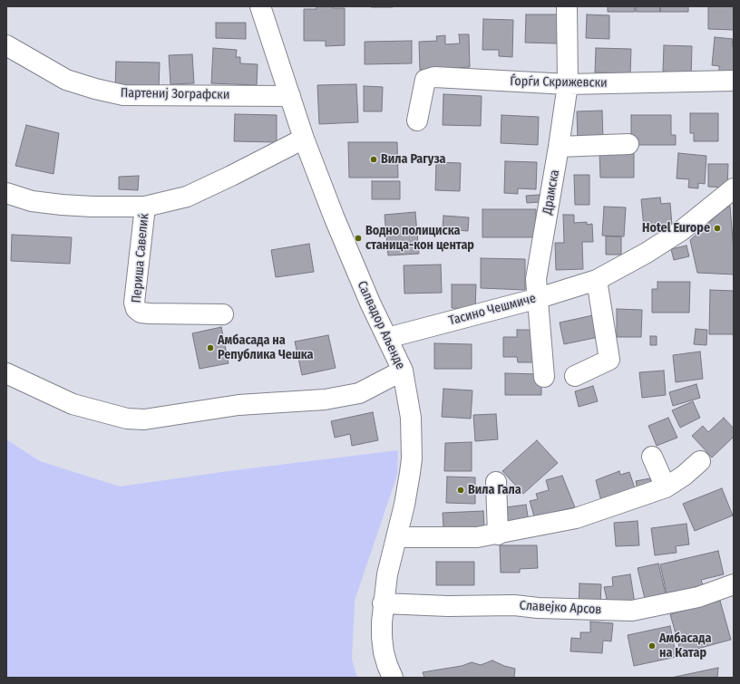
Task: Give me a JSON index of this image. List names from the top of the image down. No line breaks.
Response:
{"streets":{"street":["Ѓорѓи Скрижевски","Партениј Зографски","Драмска","Периша Савелиќ","Тасино Чешмиче","Салвадор Аљенде","Славејко Арсов"]},"crossings":[["Ѓорѓи Скрижевски","Драмска"],["Партениј Зографски","Салвадор Аљенде"],["Драмска","Тасино Чешмиче"],["Периша Савелиќ","Салвадор Аљенде"],["Тасино Чешмиче","Салвадор Аљенде"],["Салвадор Аљенде","Славејко Арсов"]],"places":["Вила Рагуза","Hotel Europe","Водно полициска станица-кон центар","Амбасада на Република Чешка","Вила Гала","Амбасада на Катар"]}
